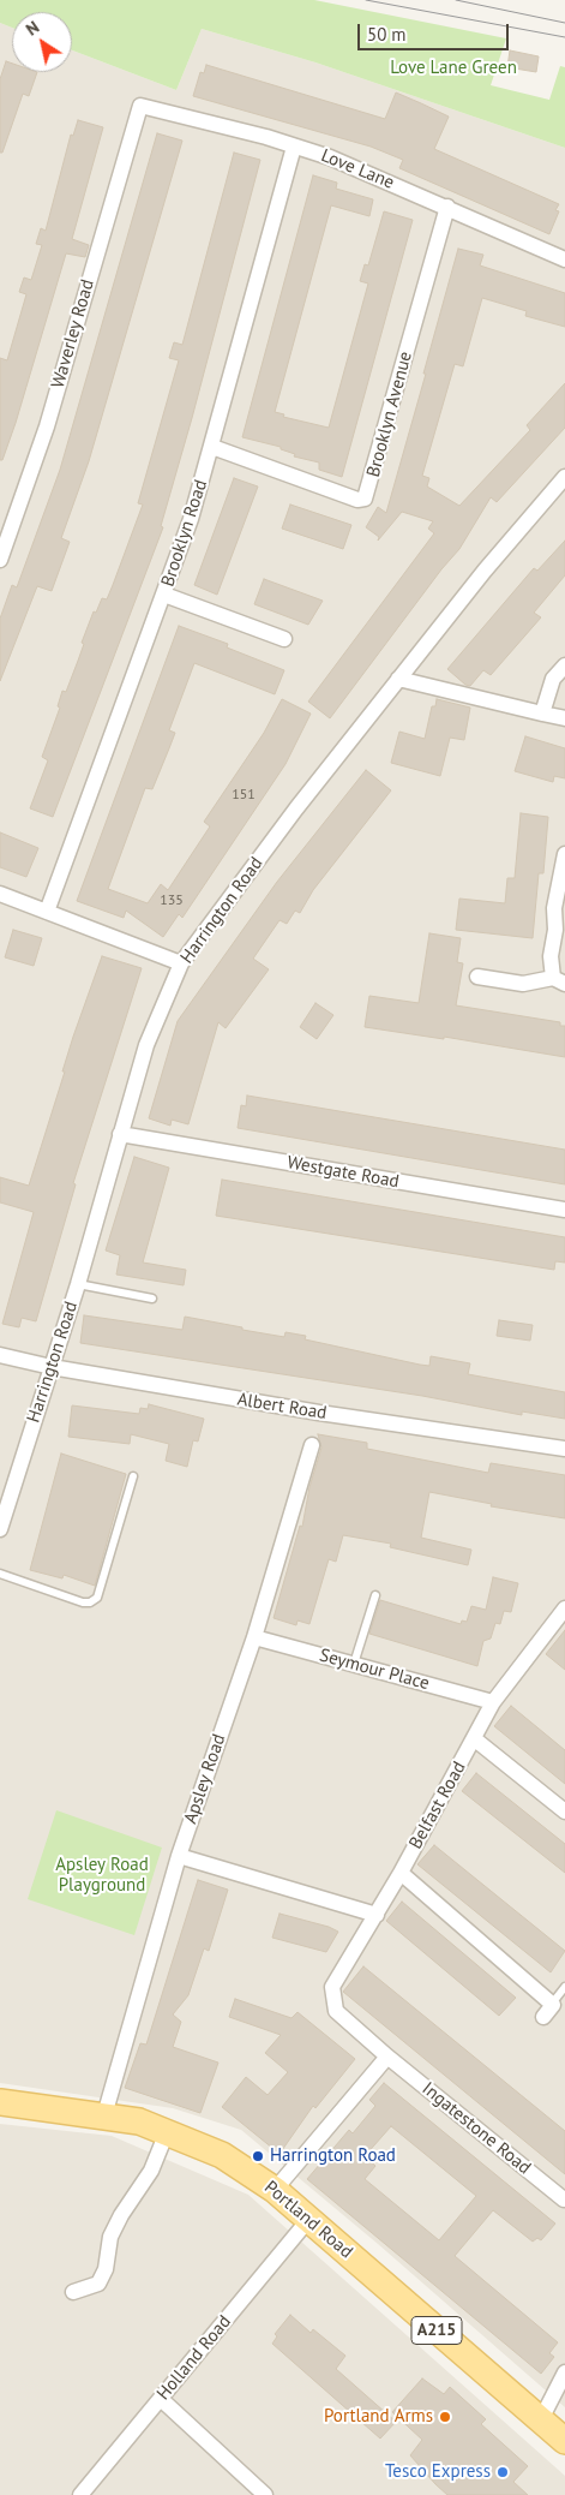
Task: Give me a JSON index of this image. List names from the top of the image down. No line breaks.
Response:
{"streets":{"main road":["Portland Road","A215"],"street":["Love Lane","Waverley Road","Brooklyn Avenue","Brooklyn Road","Harrington Road","Westgate Road","Albert Road","Seymour Place","Apsley Road","Belfast Road","Ingatestone Road","Holland Road"]},"crossings":[["Love Lane","Waverley Road"],["Love Lane","Brooklyn Avenue"],["Love Lane","Brooklyn Road"],["Brooklyn Avenue","Brooklyn Road"],["Harrington Road","Westgate Road"],["Harrington Road","Albert Road"],["Seymour Place","Apsley Road"],["Seymour Place","Belfast Road"],["Apsley Road","Portland Road"],["Belfast Road","Ingatestone Road"],["Portland Road","Holland Road"]],"parks":["Love Lane Green","Apsley Road Playground"],"places":["Harrington Road","Portland Arms","Tesco Express"],"house_numbers":["151","135"],"scale_bar":"50 m","north":"top left"}
